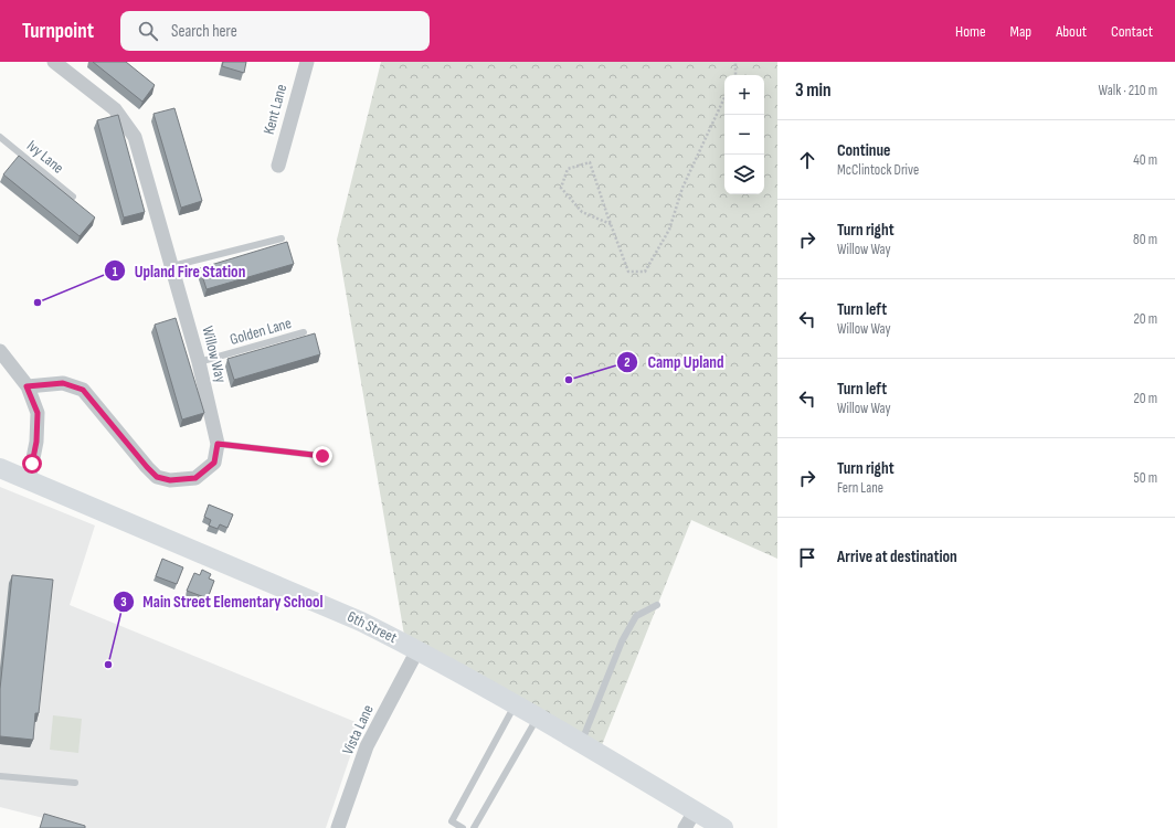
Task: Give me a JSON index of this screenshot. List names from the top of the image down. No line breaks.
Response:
{"streets":{"street":["Kent Lane","Willow Way","6th Street","Vista Lane"],"lane":["Ivy Lane","Golden Lane"]},"crossings":[["Golden Lane","Willow Way"],["6th Street","Vista Lane"]],"places":["Upland Fire Station","Camp Upland","Main Street Elementary School"],"page":{"header":"Turnpoint","search":"Search here","nav":["Home","Map","About","Contact"],"heading":["3 min","Walk · 210 m"],"map_buttons":["+","−"],"list":[["Continue","McClintock Drive","40 m"],["Turn right","Willow Way","80 m"],["Turn left","Willow Way","20 m"],["Turn left","Willow Way","20 m"],["Turn right","Fern Lane","50 m"],"Arrive at destination"]}}
